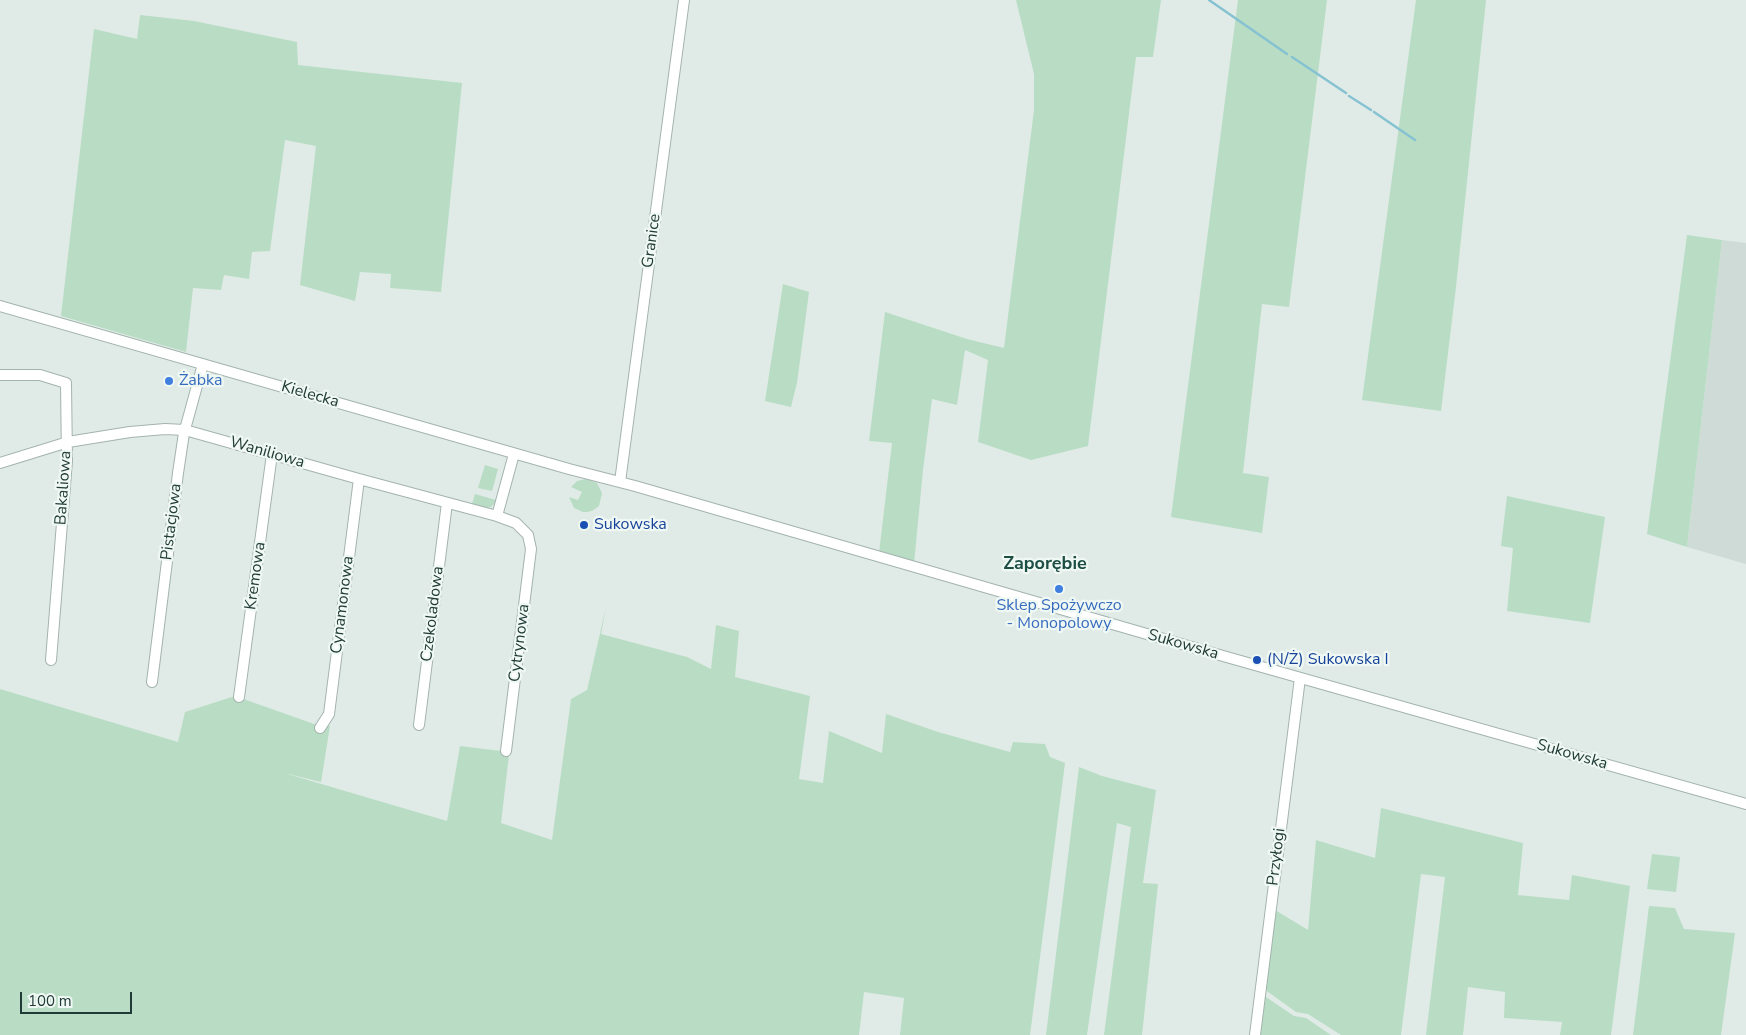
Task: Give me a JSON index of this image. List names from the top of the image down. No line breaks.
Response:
{"streets":{"street":["Granice","Kielecka","Waniliowa","Bakaliowa","Pistacjowa","Kremowa","Cynamonowa","Czekoladowa","Cytrynowa","Sukowska","Przyłogi"]},"crossings":[["Granice","Kielecka"],["Granice","Sukowska"],["Kielecka","Pistacjowa"],["Kielecka","Sukowska"],["Waniliowa","Bakaliowa"],["Waniliowa","Pistacjowa"],["Waniliowa","Kremowa"],["Waniliowa","Cynamonowa"],["Waniliowa","Czekoladowa"],["Waniliowa","Cytrynowa"],["Sukowska","Przyłogi"]],"districts":["Zaporębie"],"places":["Żabka","Sukowska","Sklep Spożywczo - Monopolowy","(N/Ż) Sukowska I"],"scale_bar":"100 m"}
